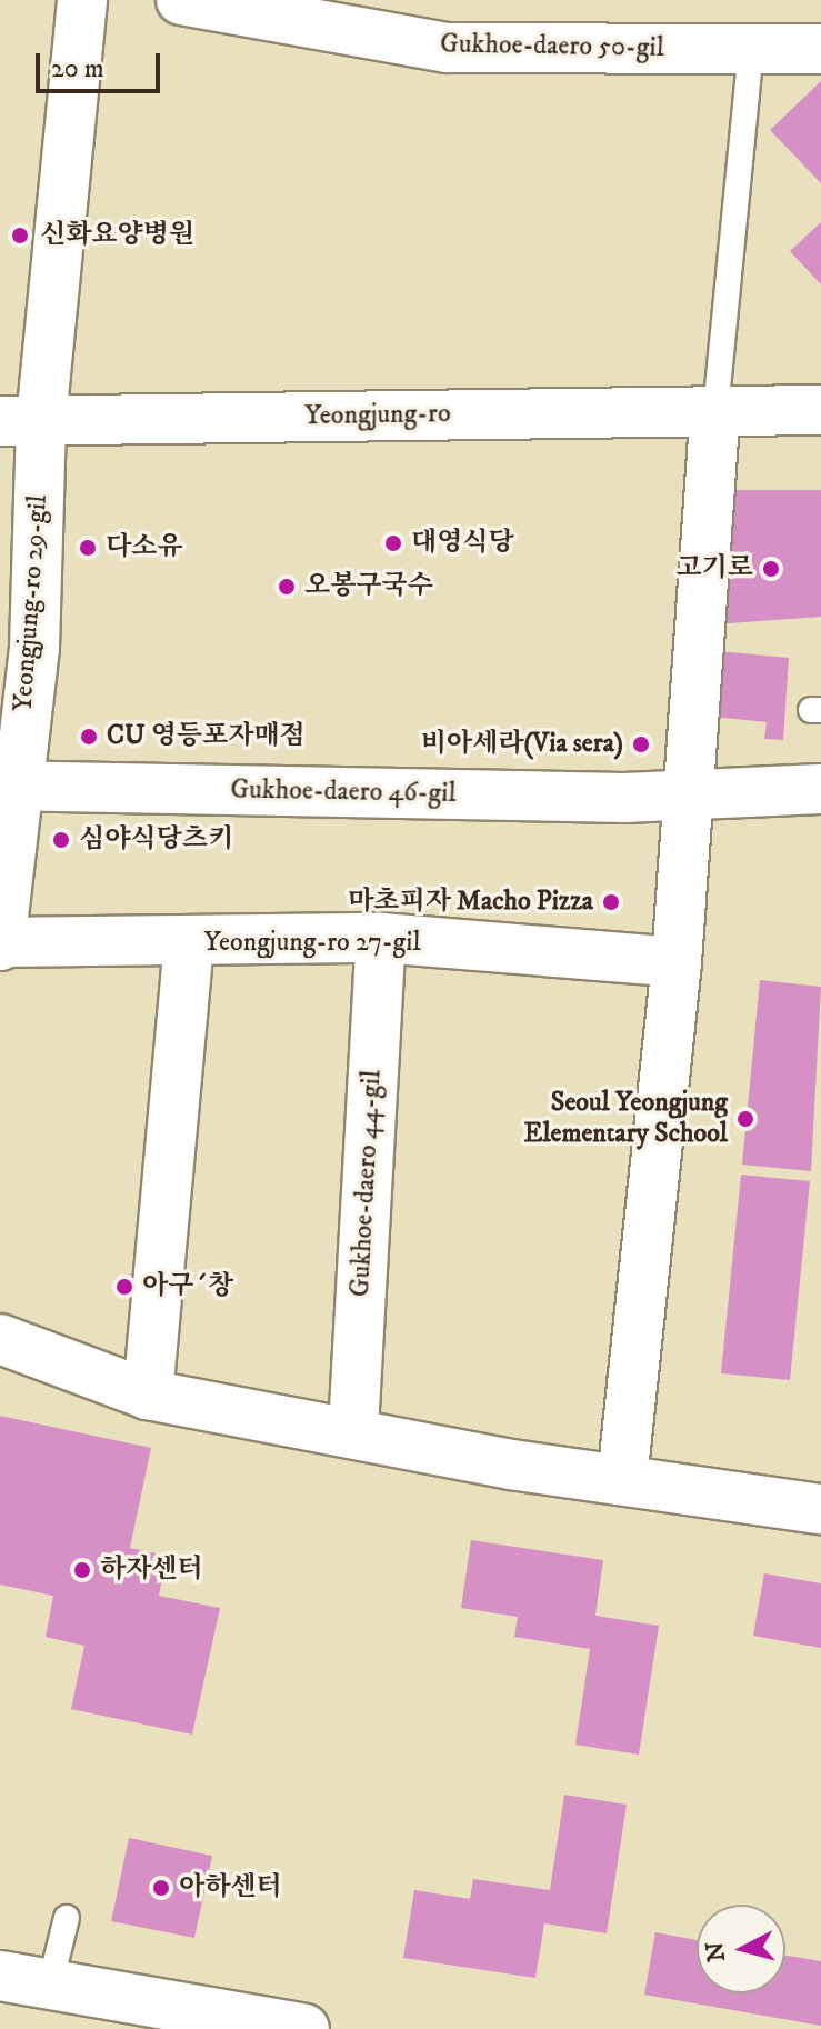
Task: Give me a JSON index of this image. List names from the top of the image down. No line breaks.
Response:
{"streets":{"street":["Gukhoe-daero 50-gil","Yeongjung-ro","Yeongjung-ro 29-gil","Gukhoe-daero 46-gil","Yeongjung-ro 27-gil","Gukhoe-daero 44-gil"]},"crossings":[["Yeongjung-ro","Yeongjung-ro 29-gil"],["Yeongjung-ro 29-gil","Gukhoe-daero 46-gil"],["Yeongjung-ro 29-gil","Yeongjung-ro 27-gil"],["Yeongjung-ro 27-gil","Gukhoe-daero 44-gil"]],"places":["신화요양병원","대영식당","다소유","고기로","오봉구국수","CU 영등포자매점","비아세라(Via sera)","심야식당츠키","마초피자 Macho Pizza","Seoul Yeongjung Elementary School","아구´창","하자센터","아하센터"],"scale_bar":"20 m","north":"left"}
